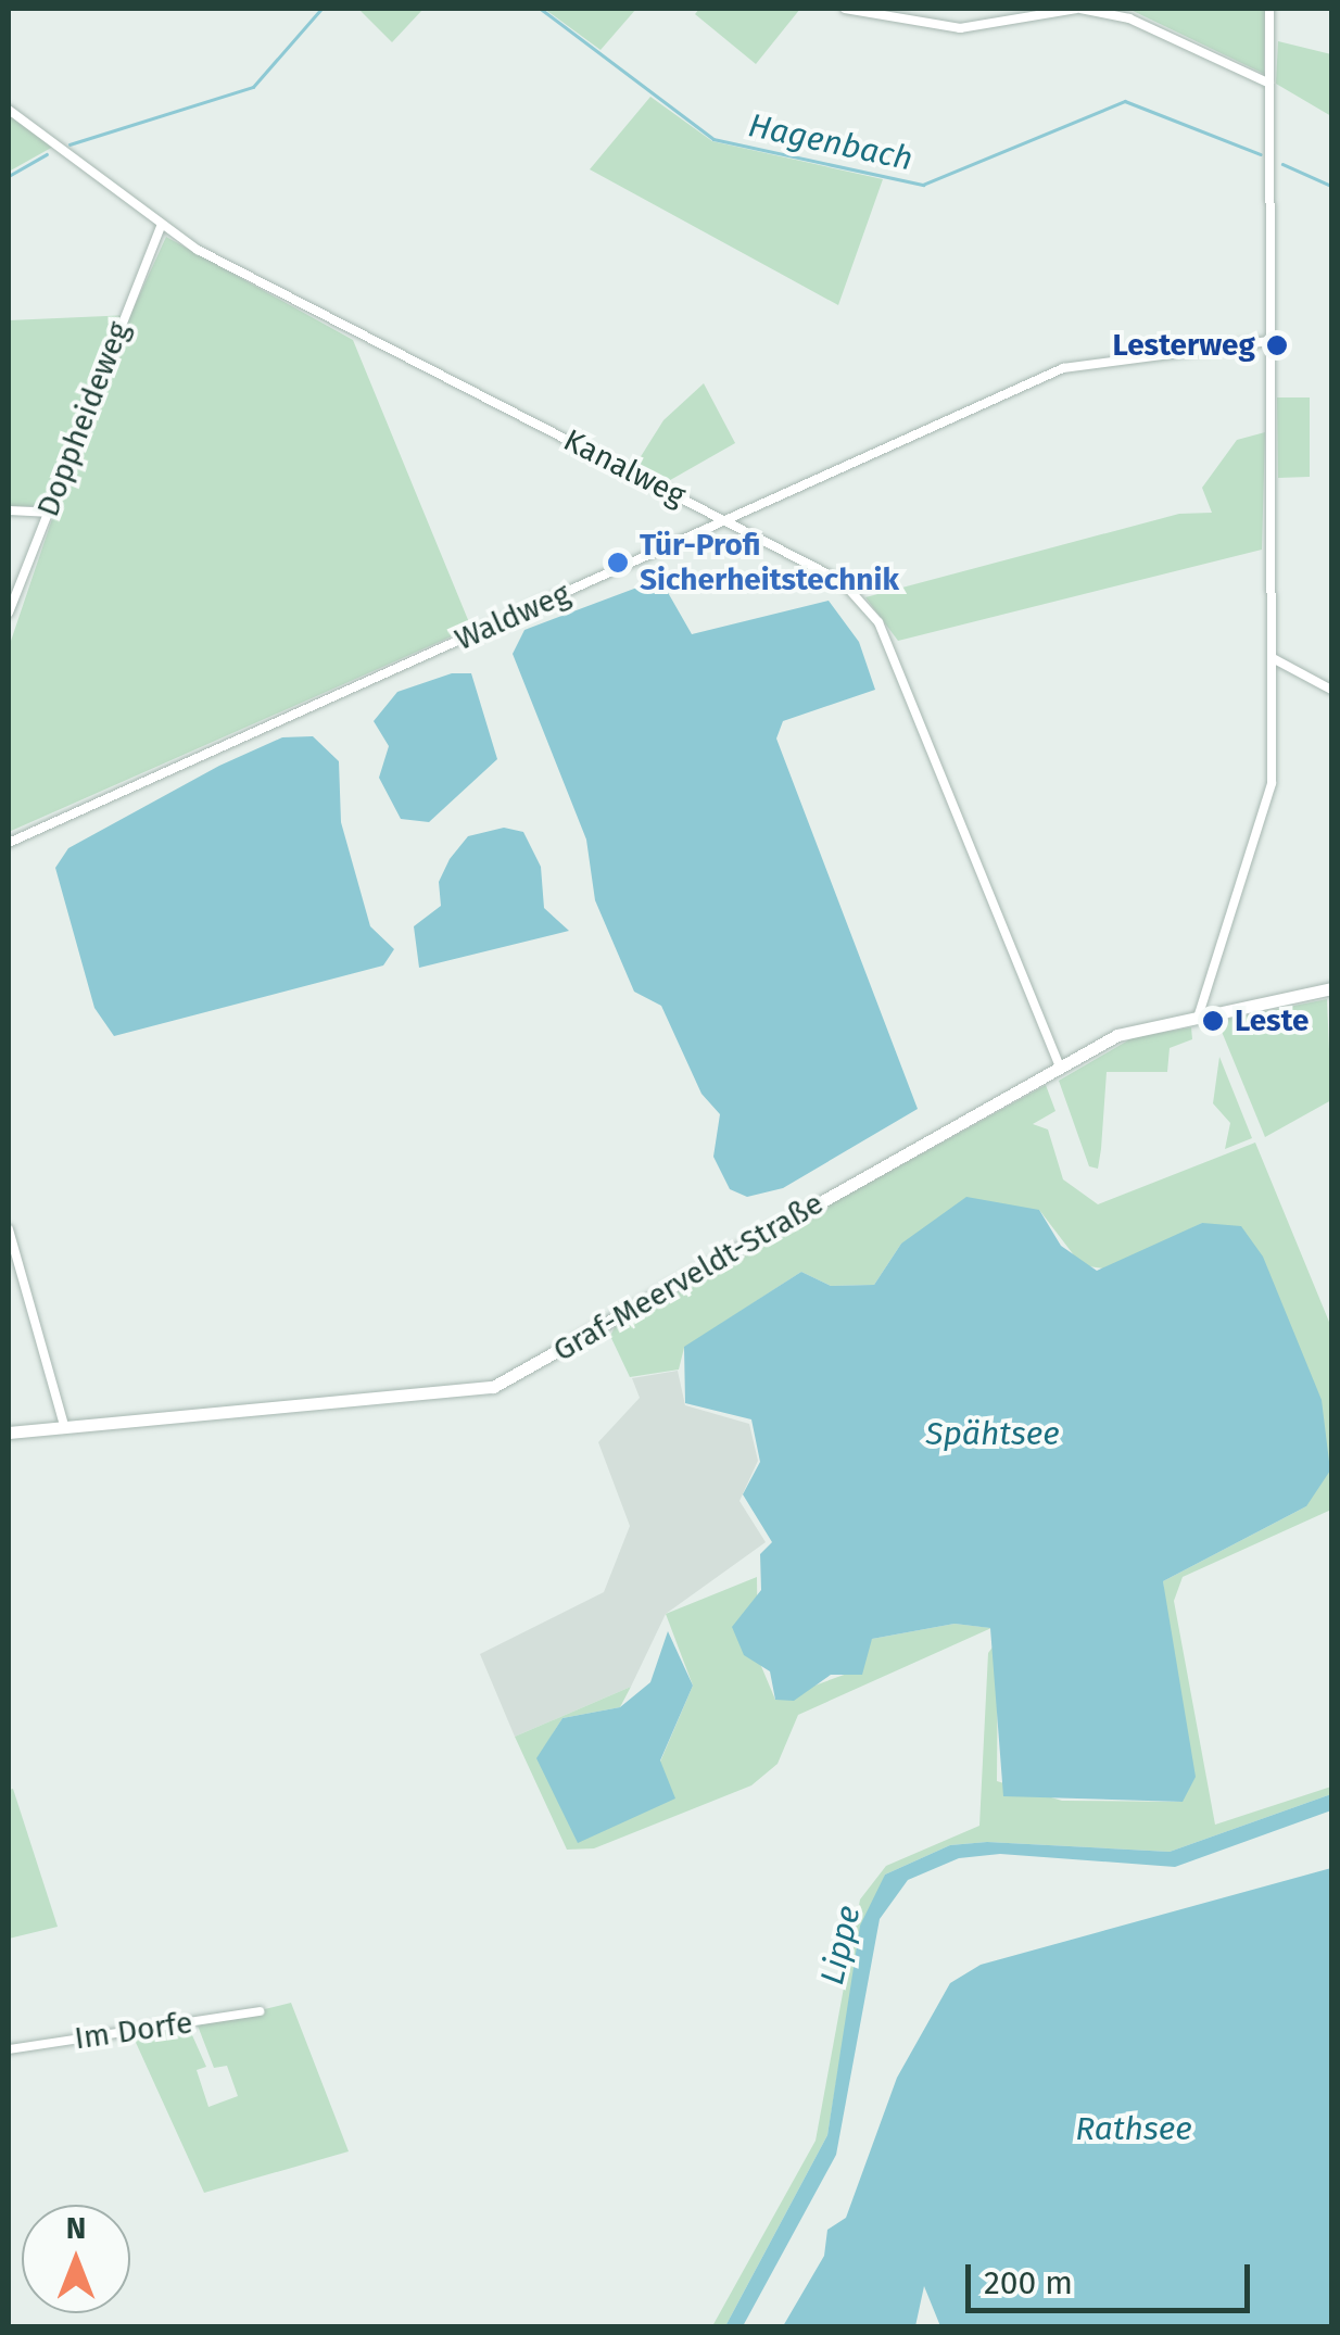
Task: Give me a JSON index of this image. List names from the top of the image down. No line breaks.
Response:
{"streets":{"main road":["Graf-Meerveldt-Straße"],"street":["Doppheideweg","Kanalweg","Waldweg","Im Dorfe"]},"crossings":[["Doppheideweg","Kanalweg"],["Kanalweg","Waldweg"],["Kanalweg","Graf-Meerveldt-Straße"]],"water":["Hagenbach","Spähtsee","Lippe","Rathsee"],"places":["Lesterweg","Tür-Profi Sicherheitstechnik","Leste"],"scale_bar":"200 m","north":"top"}
